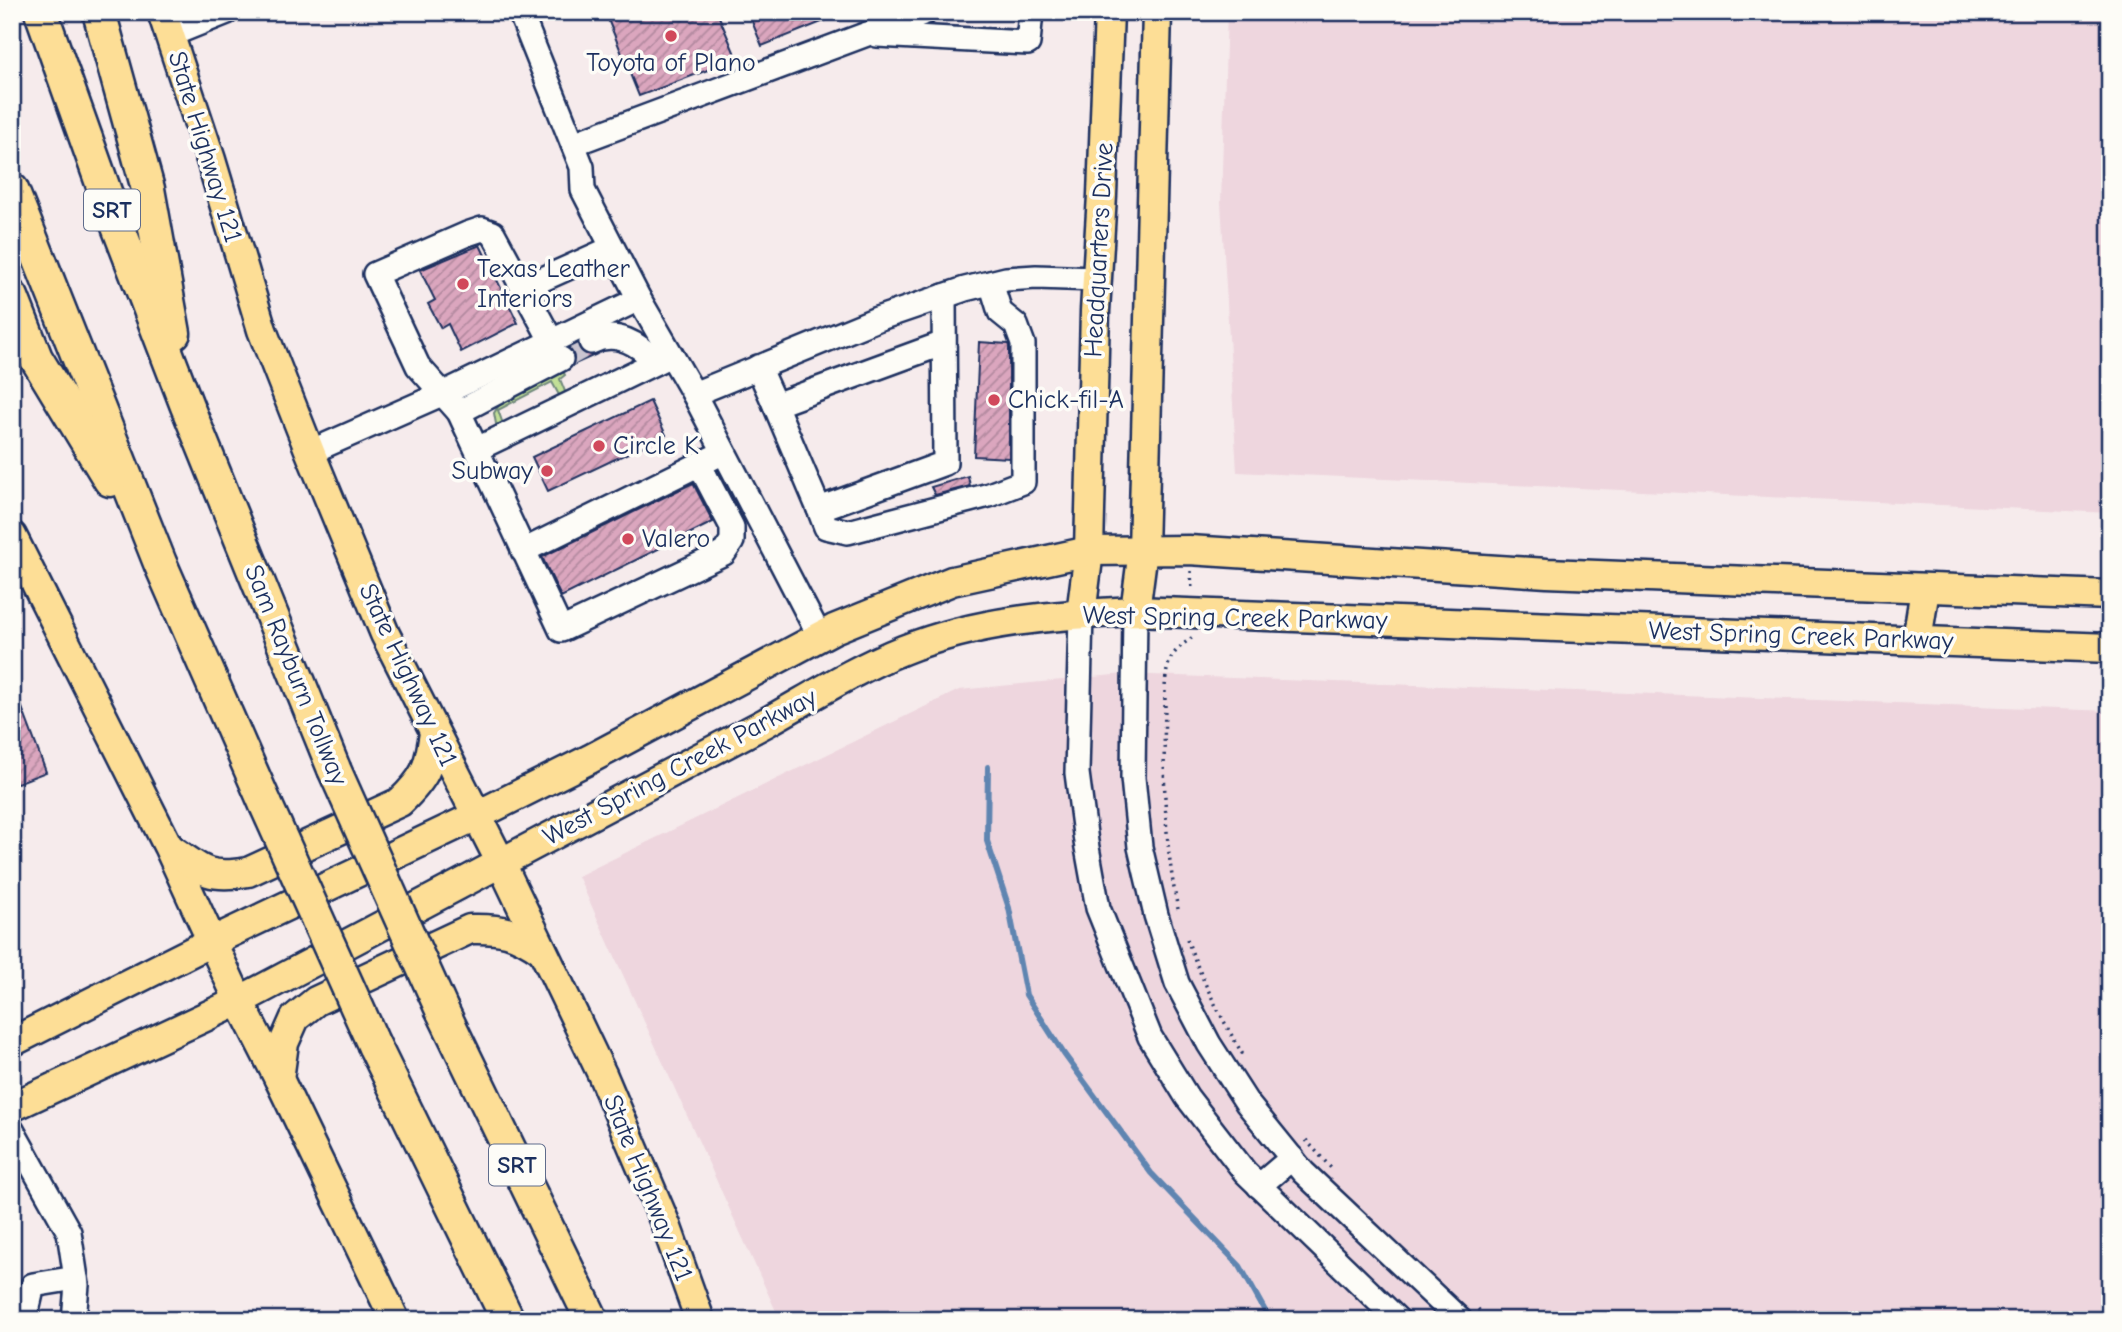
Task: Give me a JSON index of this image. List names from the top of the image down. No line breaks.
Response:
{"streets":{"highway":["SRT","Sam Rayburn Tollway"],"main road":["State Highway 121","Headquarters Drive","West Spring Creek Parkway"]},"crossings":[["State Highway 121","West Spring Creek Parkway"],["Headquarters Drive","West Spring Creek Parkway"]],"places":["Toyota of Plano","Texas Leather Interiors","Chick-fil-A","Circle K","Subway","Valero"]}
